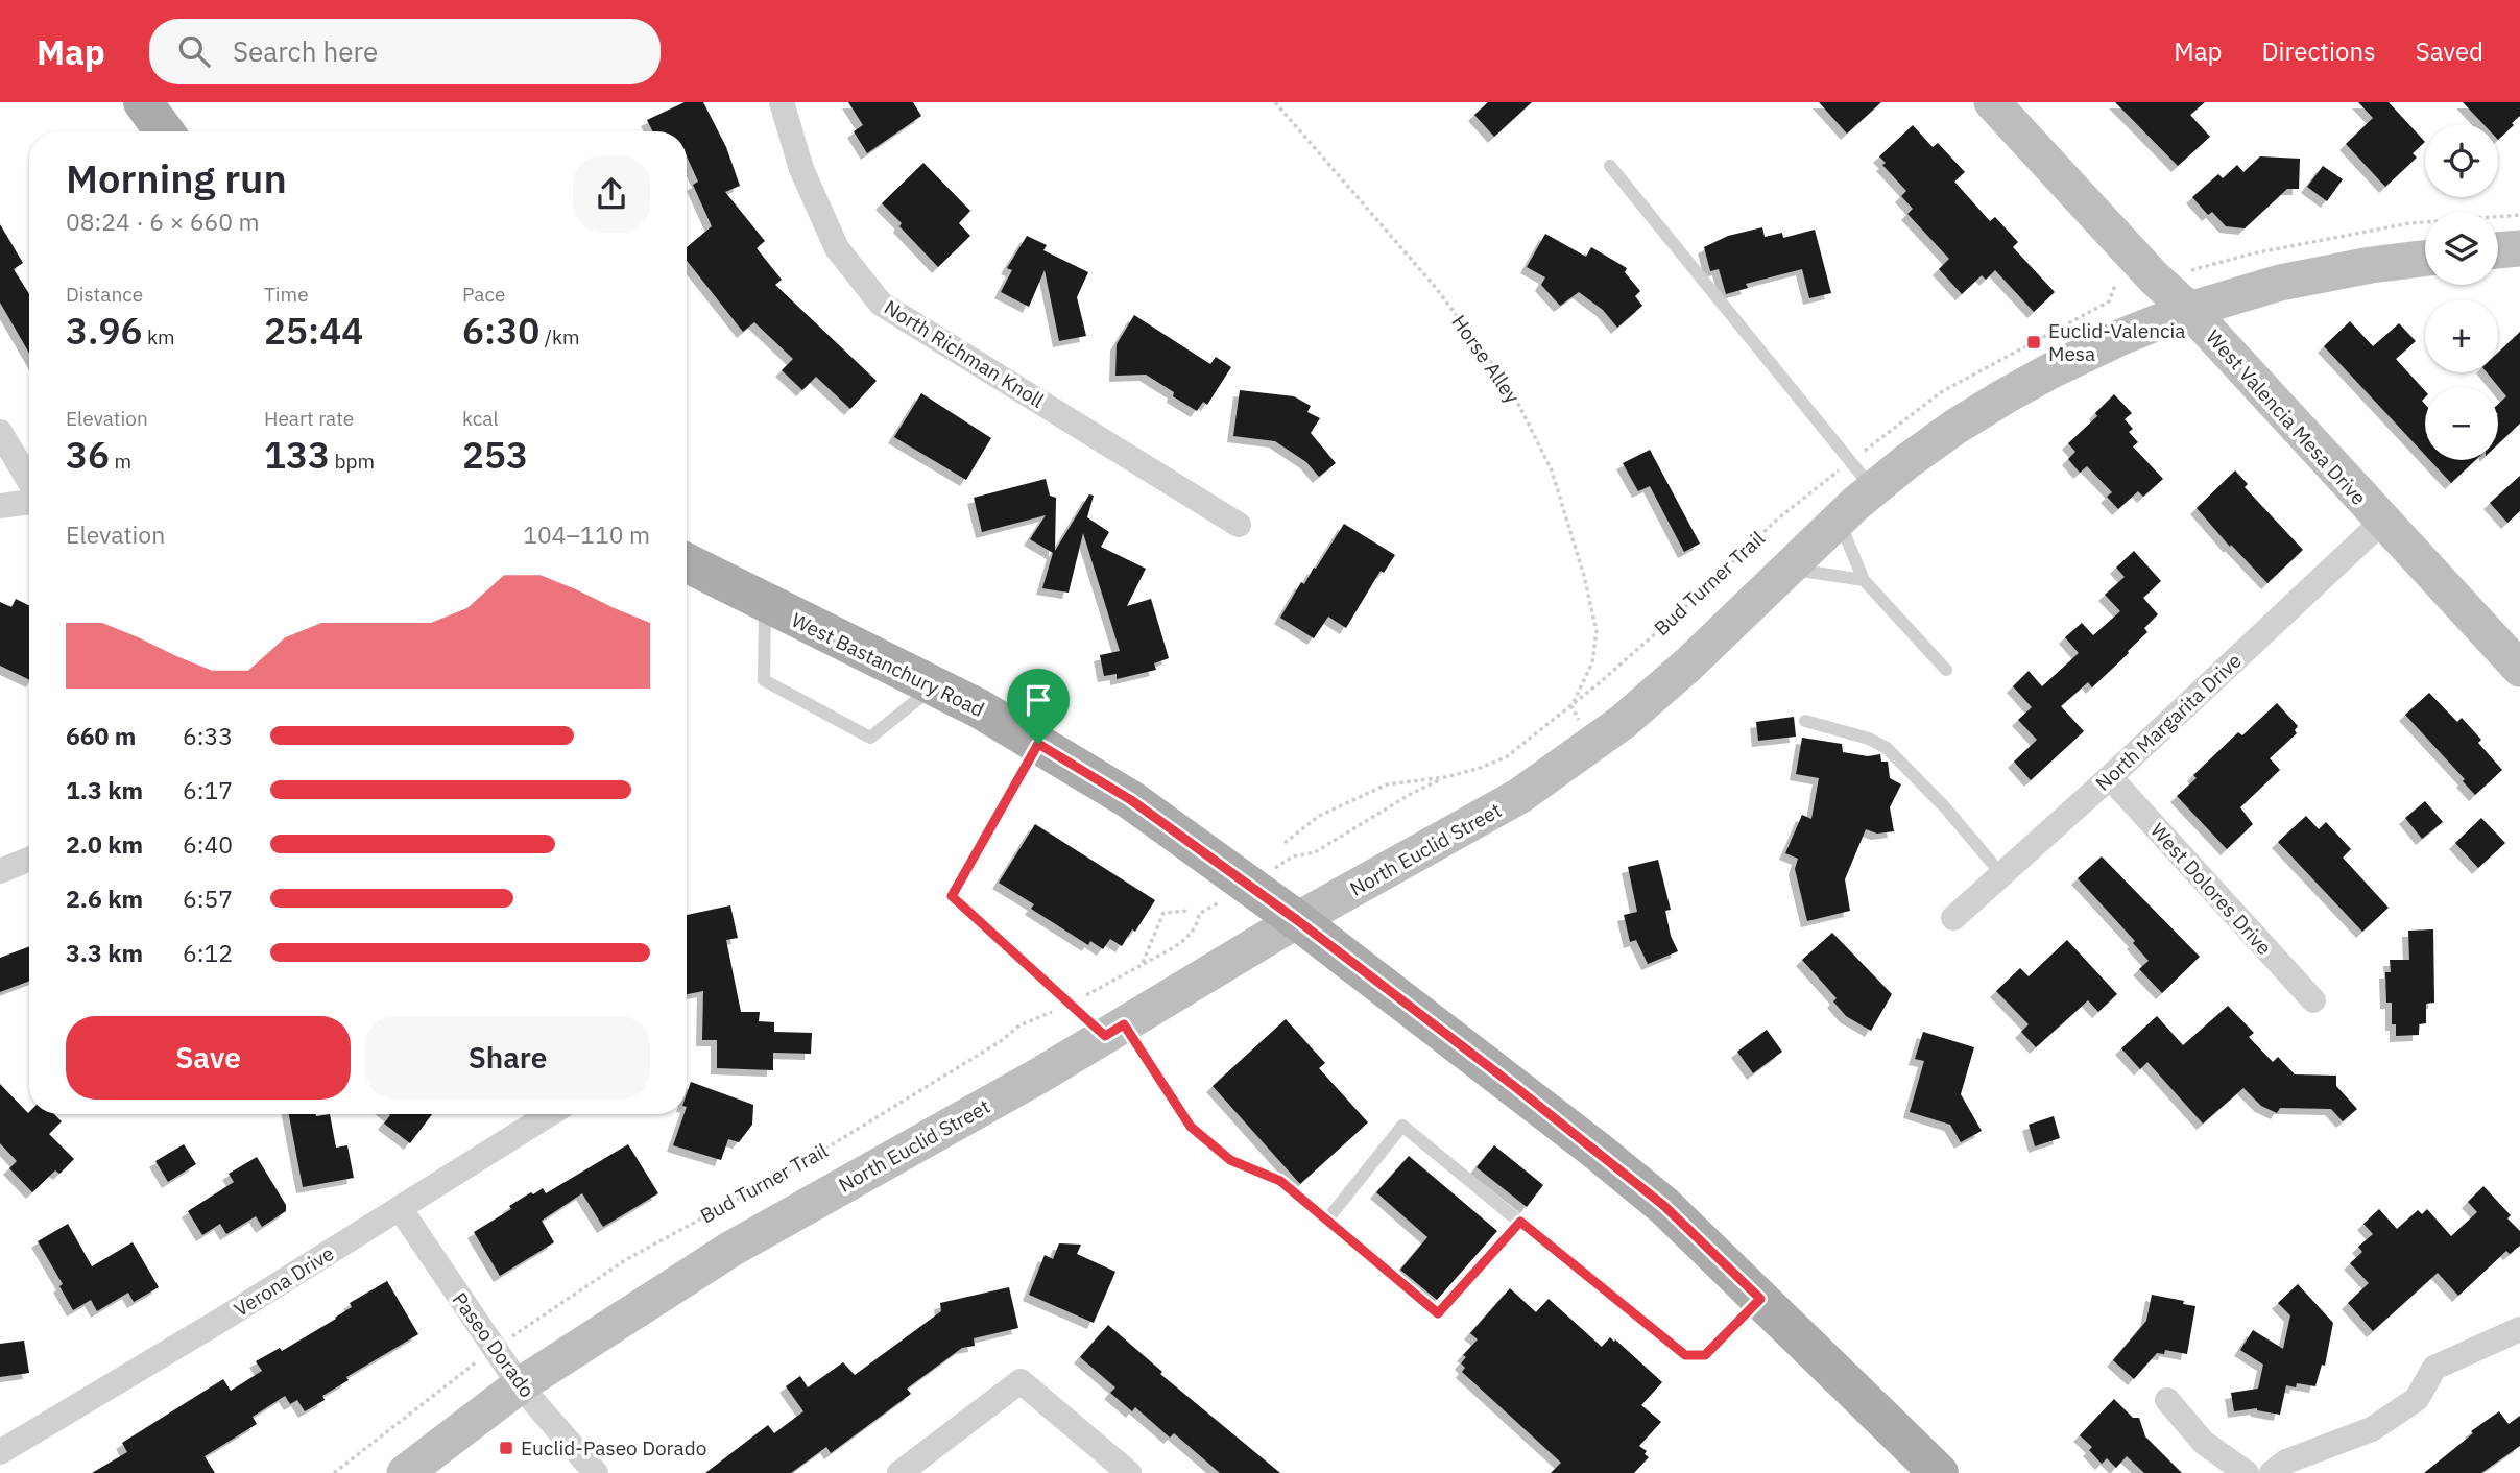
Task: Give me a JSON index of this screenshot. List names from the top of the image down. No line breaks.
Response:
{"streets":{"main road":["West Valencia Mesa Drive","West Bastanchury Road","North Euclid Street"],"street":["North Richman Knoll","North Margarita Drive","West Dolores Drive","Verona Drive","Paseo Dorado"],"path":["Horse Alley","Bud Turner Trail"]},"crossings":[["Horse Alley","Bud Turner Trail"],["West Valencia Mesa Drive","North Margarita Drive"],["West Valencia Mesa Drive","North Euclid Street"],["Bud Turner Trail","West Bastanchury Road"],["Bud Turner Trail","Paseo Dorado"],["West Bastanchury Road","North Euclid Street"],["North Margarita Drive","West Dolores Drive"],["North Euclid Street","Paseo Dorado"],["Verona Drive","Paseo Dorado"]],"places":{"transit":["Euclid-Valencia Mesa","Euclid-Paseo Dorado"]},"page":{"header":"Map","search":"Search here","nav":["Map","Directions","Saved"],"map_buttons":["+","−"],"heading":["Morning run","08:24 · 6 × 660 m"],"stats":[["Distance","3.96 km"],["Time","25:44"],["Pace","6:30 /km"],["Elevation","36 m"],["Heart rate","133 bpm"],["kcal","253"]],"chart":["Elevation","104–110 m"],"list":[{"name":"660 m","note":"6:33"},{"name":"1.3 km","note":"6:17"},{"name":"2.0 km","note":"6:40"},{"name":"2.6 km","note":"6:57"},{"name":"3.3 km","note":"6:12"}],"buttons":["Save","Share"]}}
